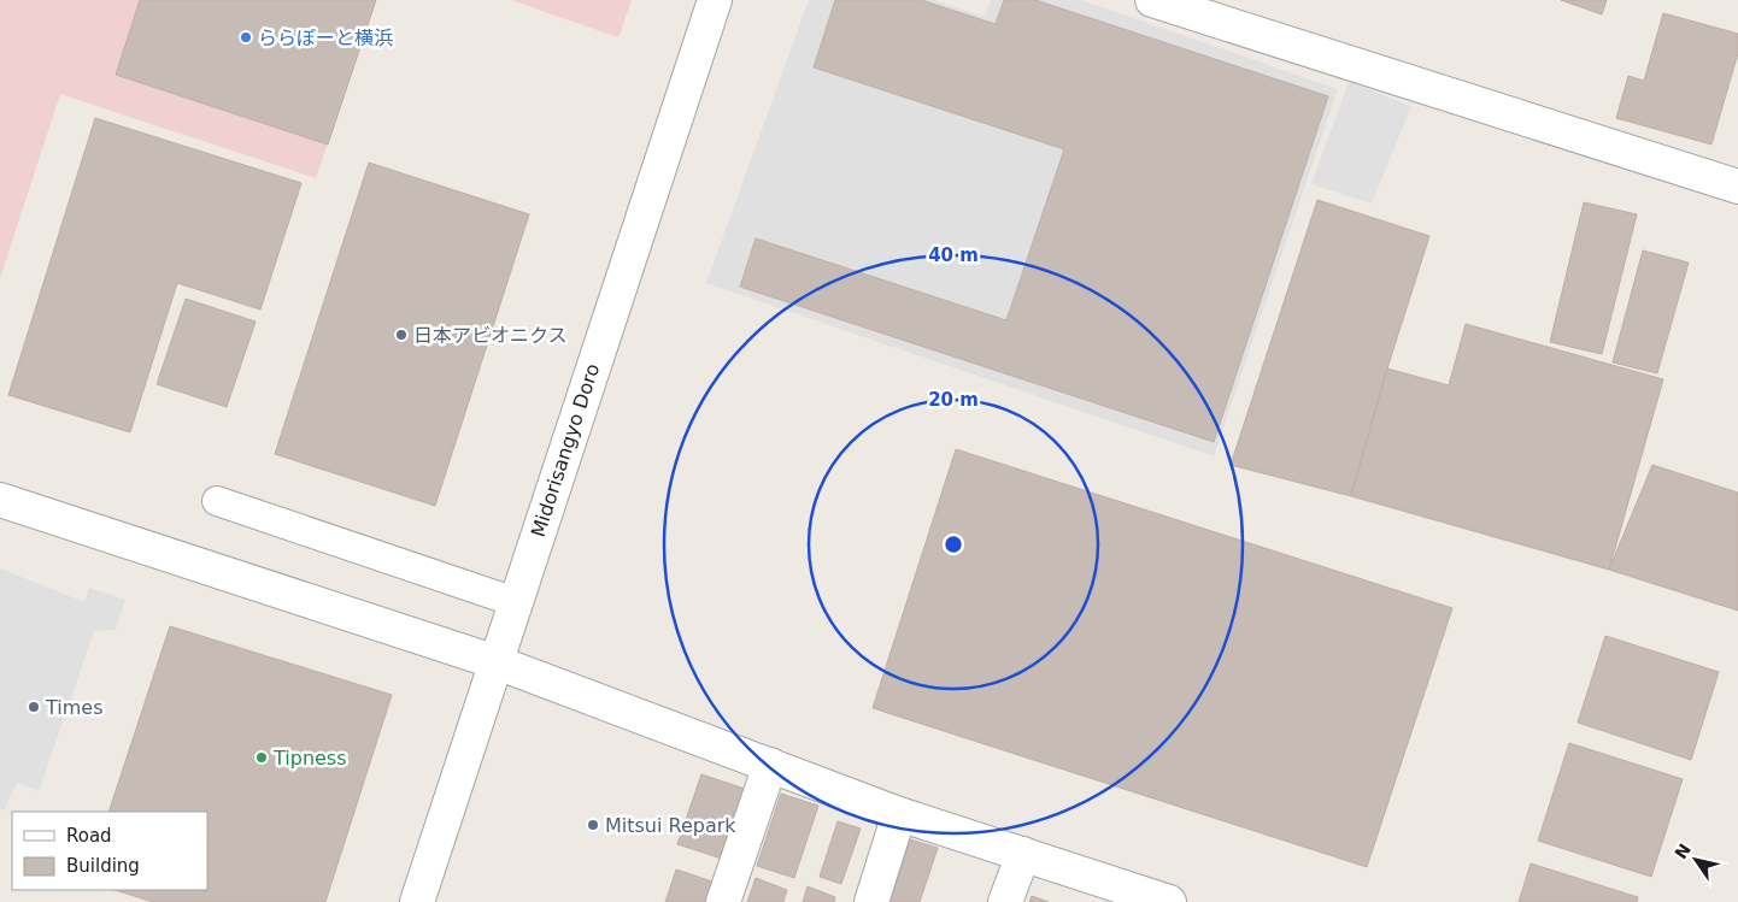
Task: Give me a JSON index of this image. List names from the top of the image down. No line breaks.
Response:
{"streets":{"street":["Midorisangyo Doro"]},"places":["ららぽーと横浜","日本アビオニクス","Times","Tipness","Mitsui Repark"],"legend":["Road","Building"],"north":"top left","rings":["40 m","20 m"]}
